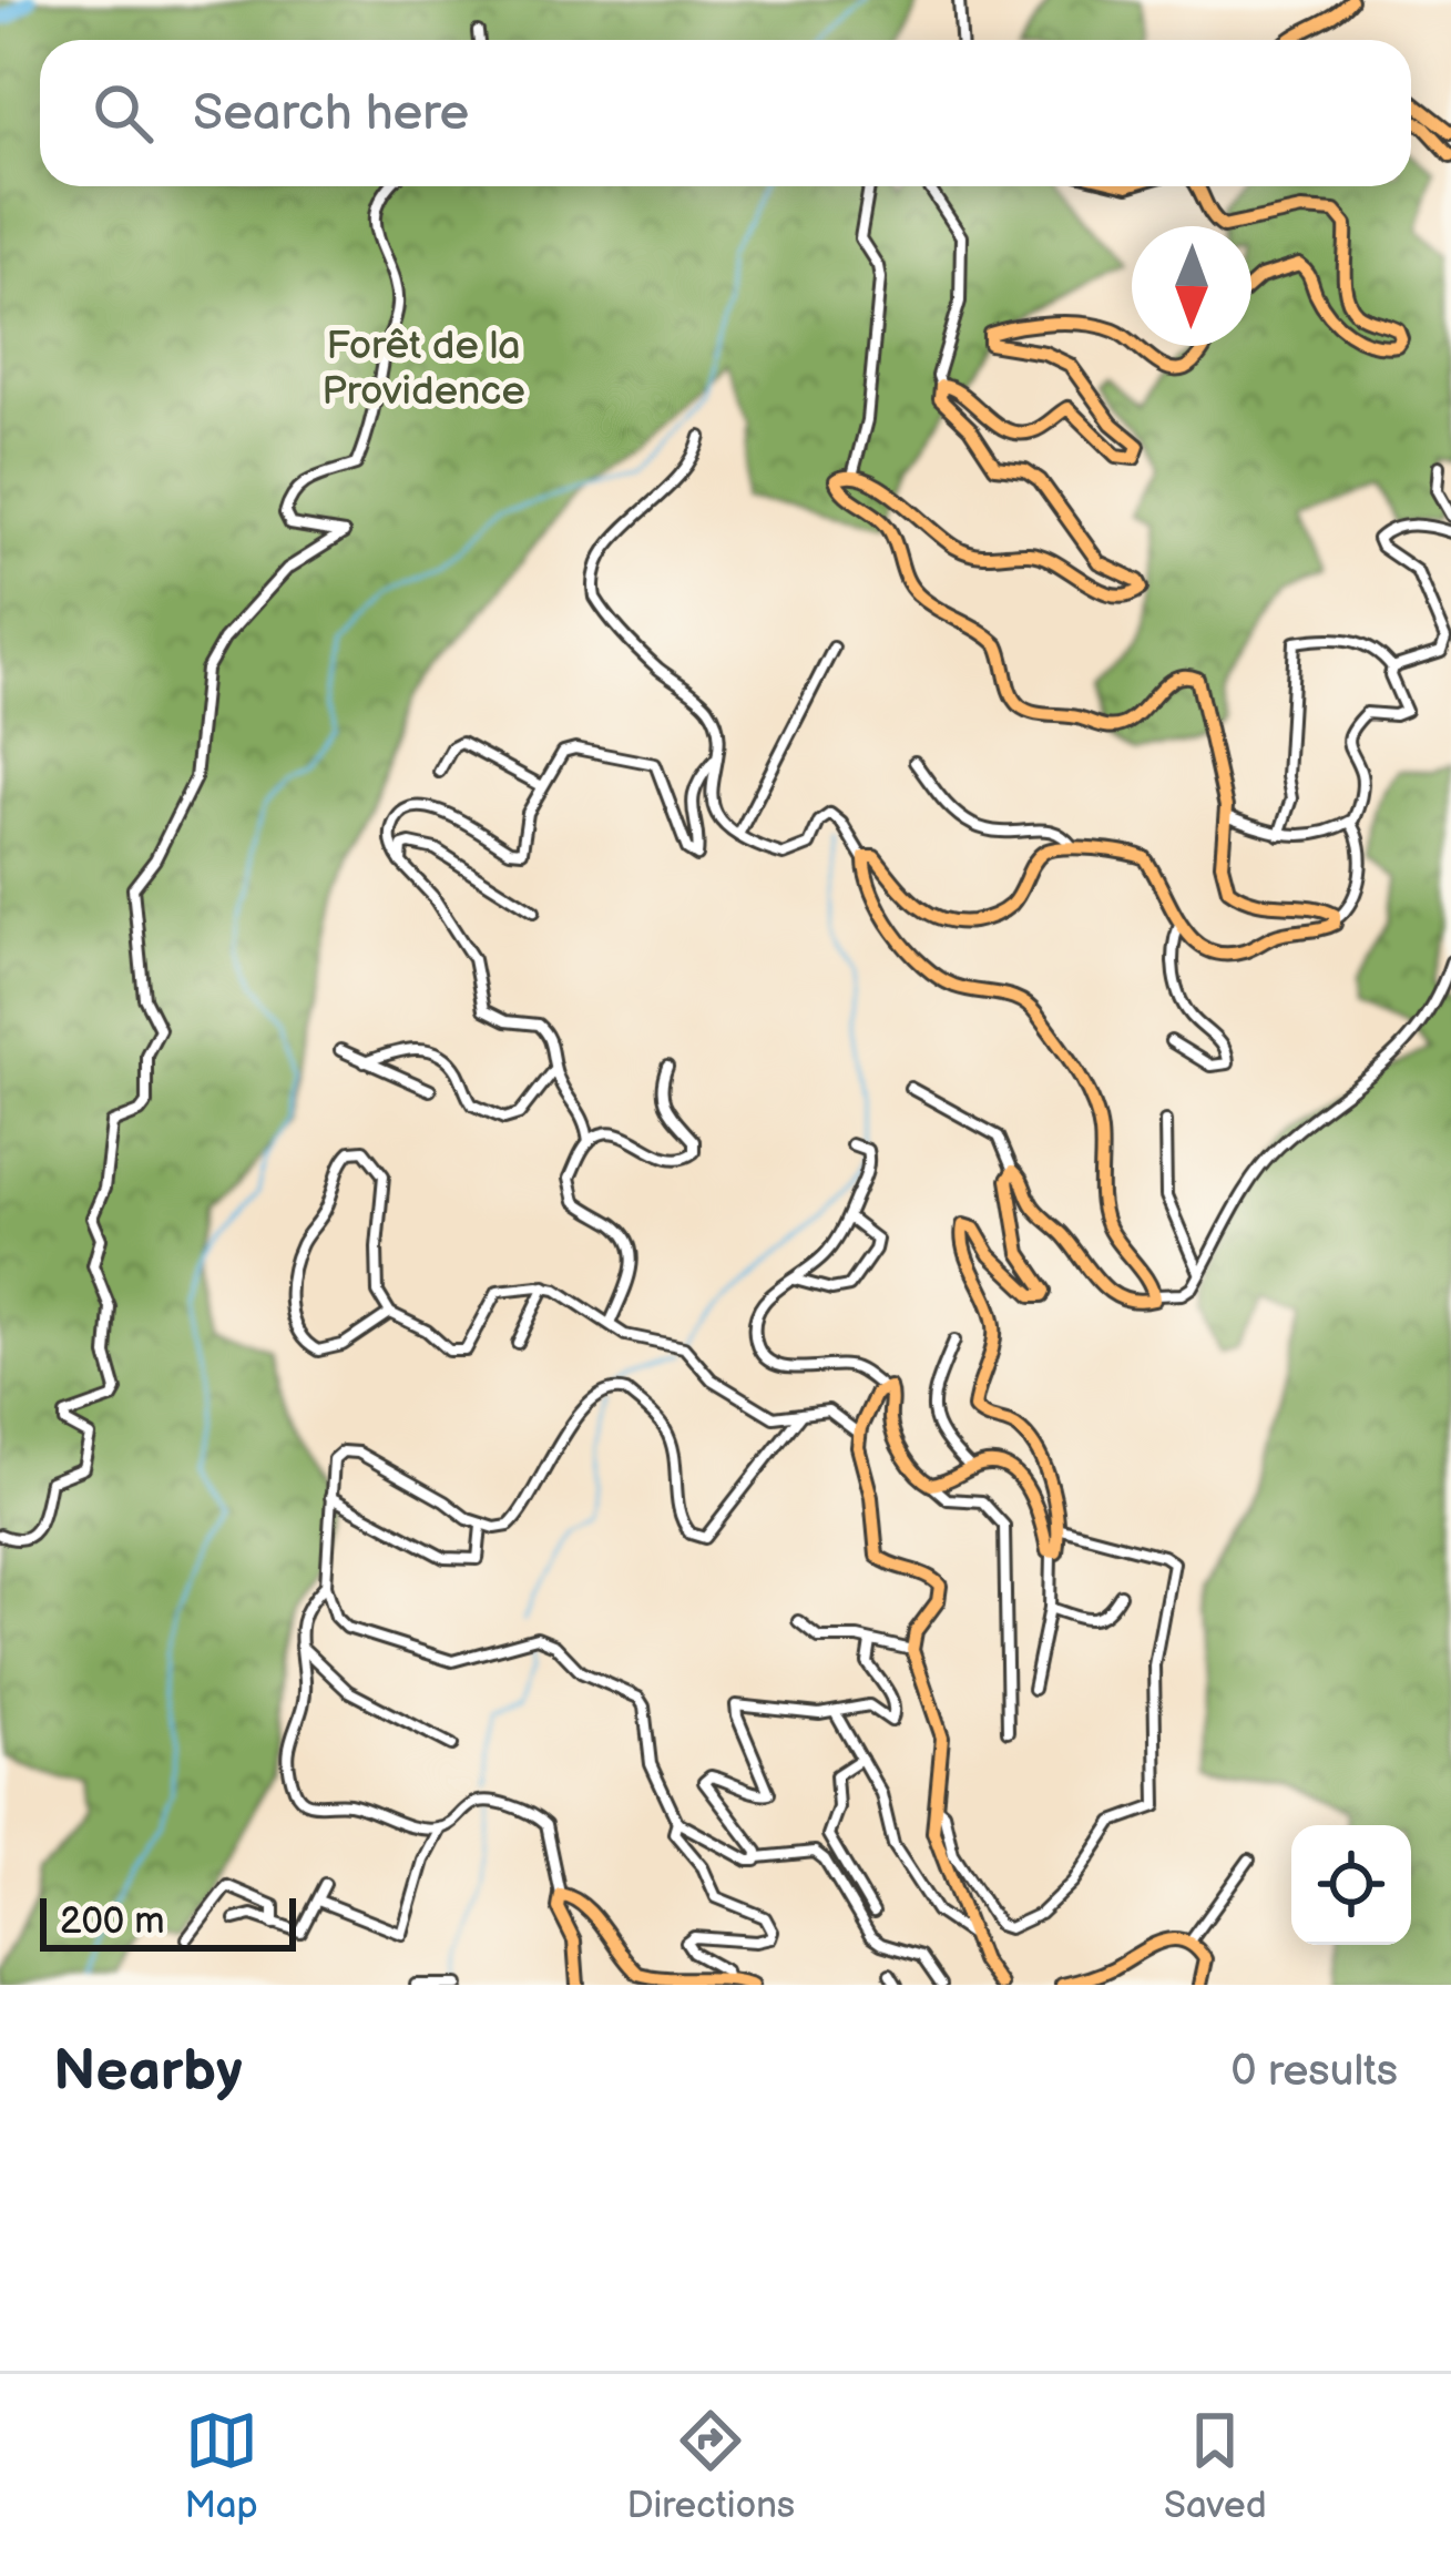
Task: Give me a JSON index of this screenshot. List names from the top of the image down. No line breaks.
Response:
{"parks":["Forêt de la Providence"],"scale_bar":"200 m","north":"bottom","page":{"search":"Search here","scale":"200 m","heading":["Nearby","0 results"],"nav":["Map","Directions","Saved"]}}
